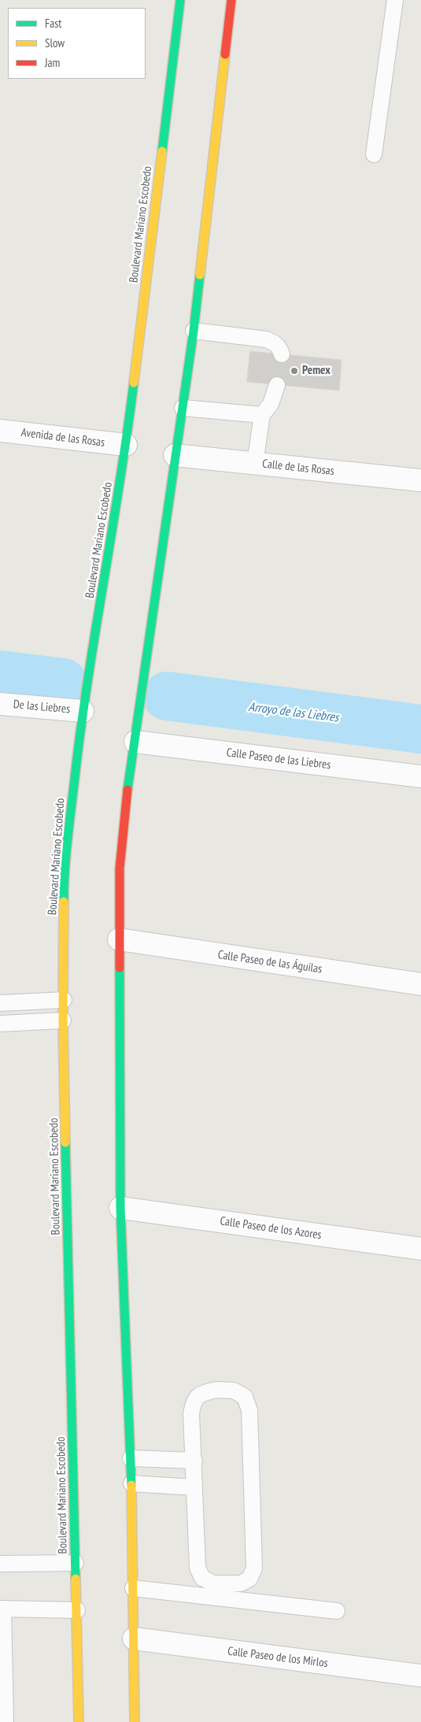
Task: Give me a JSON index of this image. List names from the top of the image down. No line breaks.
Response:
{"streets":{"main road":["Boulevard Mariano Escobedo"],"street":["Avenida de las Rosas","Calle de las Rosas","De las Liebres","Calle Paseo de las Liebres","Calle Paseo de las Águilas","Calle Paseo de los Azores","Calle Paseo de los Mirlos"]},"crossings":[["Boulevard Mariano Escobedo","Avenida de las Rosas"],["Boulevard Mariano Escobedo","De las Liebres"]],"water":["Arroyo de las Liebres"],"places":["Pemex"],"legend":["Fast","Slow","Jam"]}
